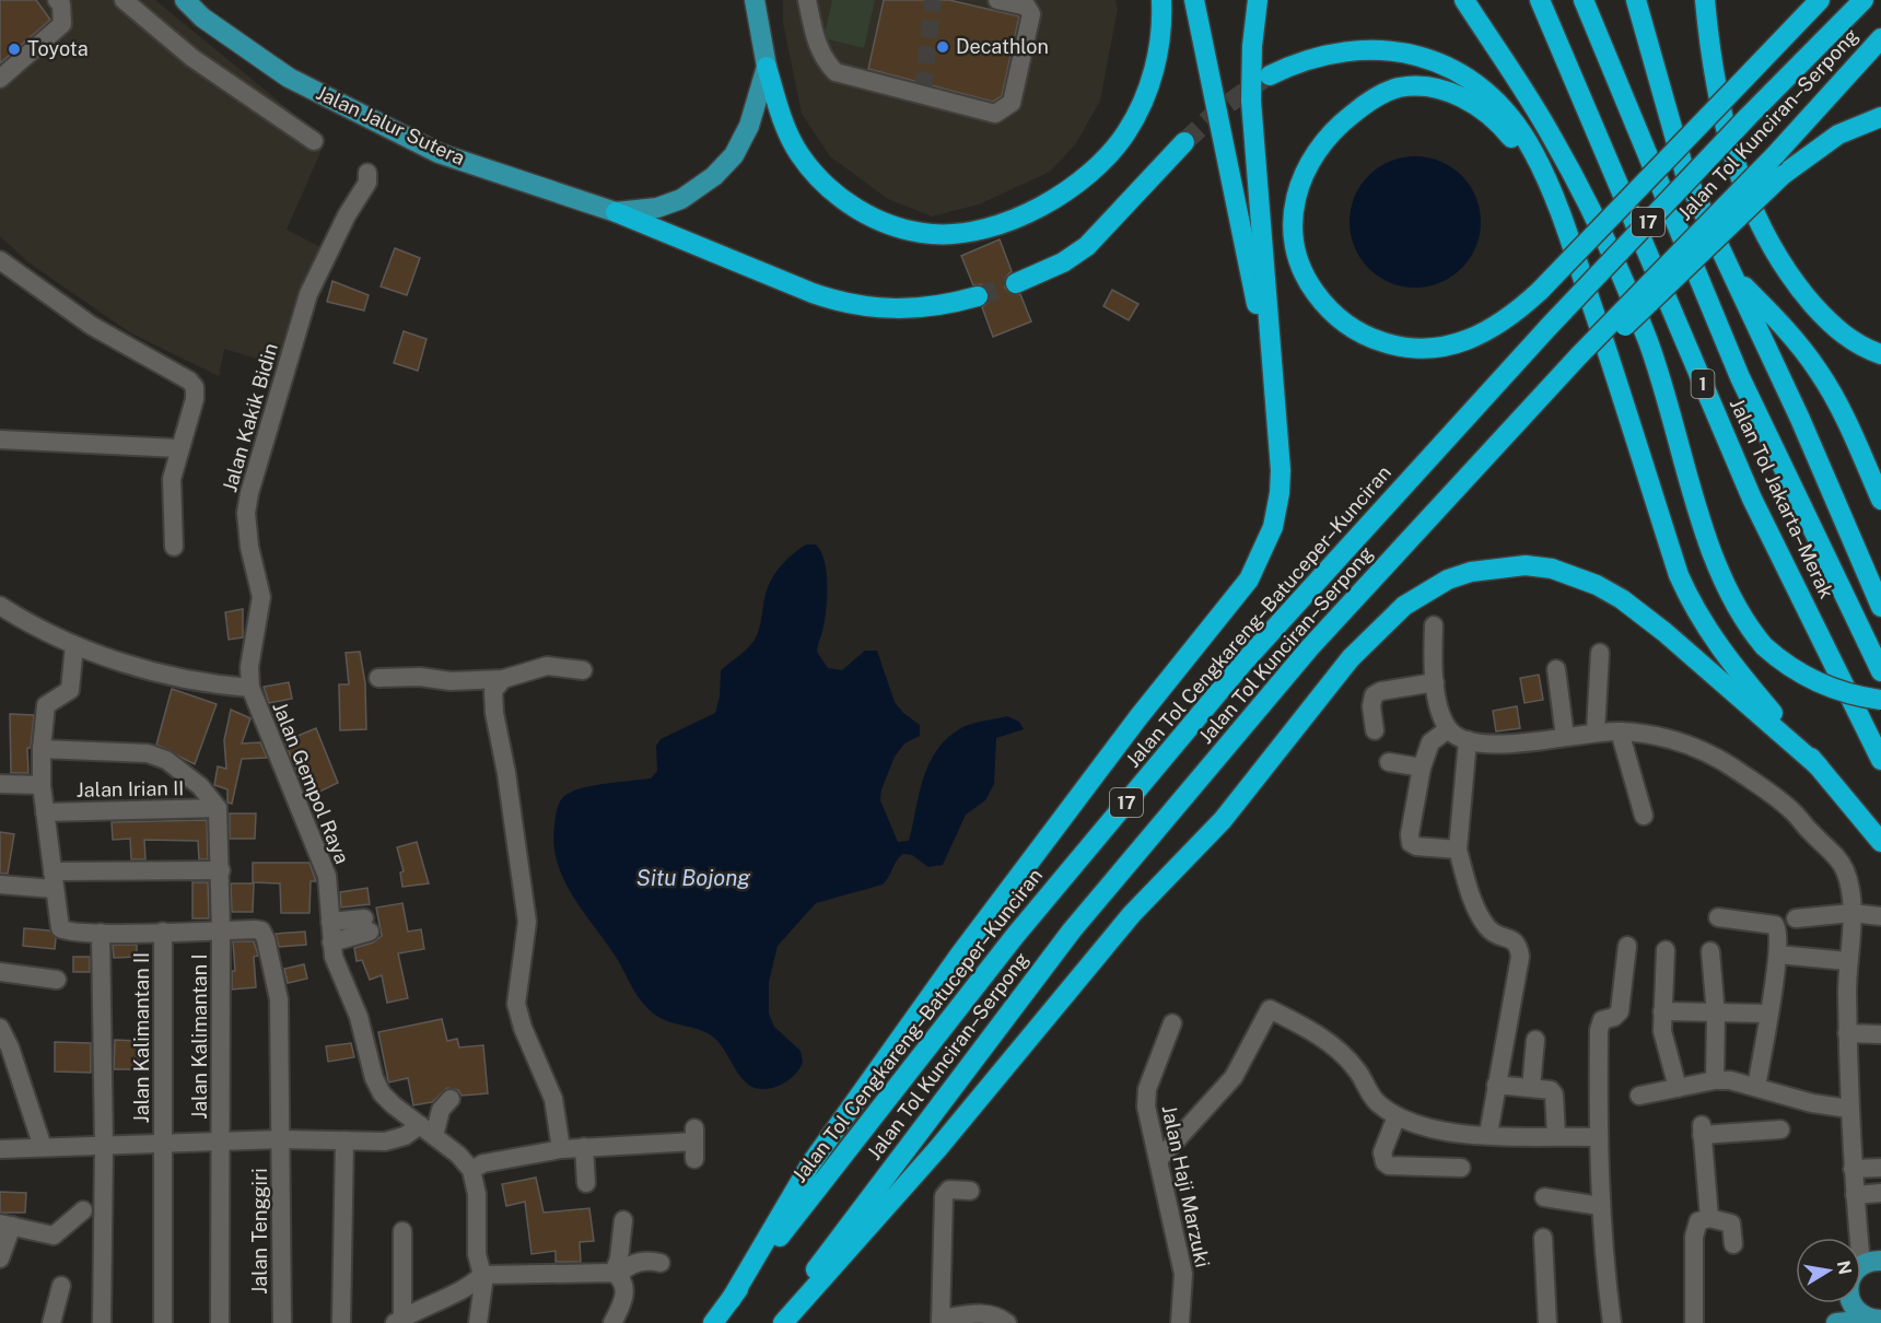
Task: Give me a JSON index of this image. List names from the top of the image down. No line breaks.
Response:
{"streets":{"highway":["Jalan Tol Kunciran–Serpong","17","1","Jalan Tol Jakarta–Merak","Jalan Tol Cengkareng–Batuceper–Kunciran"],"main road":["Jalan Jalur Sutera"],"street":["Jalan Kakik Bidin","Jalan Gempol Raya","Jalan Irian II","Jalan Kalimantan I","Jalan Kalimantan II","Jalan Haji Marzuki","Jalan Tenggiri"]},"crossings":[["17","Jalan Tol Cengkareng–Batuceper–Kunciran"],["Jalan Kakik Bidin","Jalan Gempol Raya"],["Jalan Irian II","Jalan Kalimantan I"],["Jalan Kalimantan I","Jalan Tenggiri"],["Jalan Kalimantan II","Jalan Tenggiri"]],"water":["Situ Bojong"],"places":["Decathlon","Toyota"],"north":"right"}
